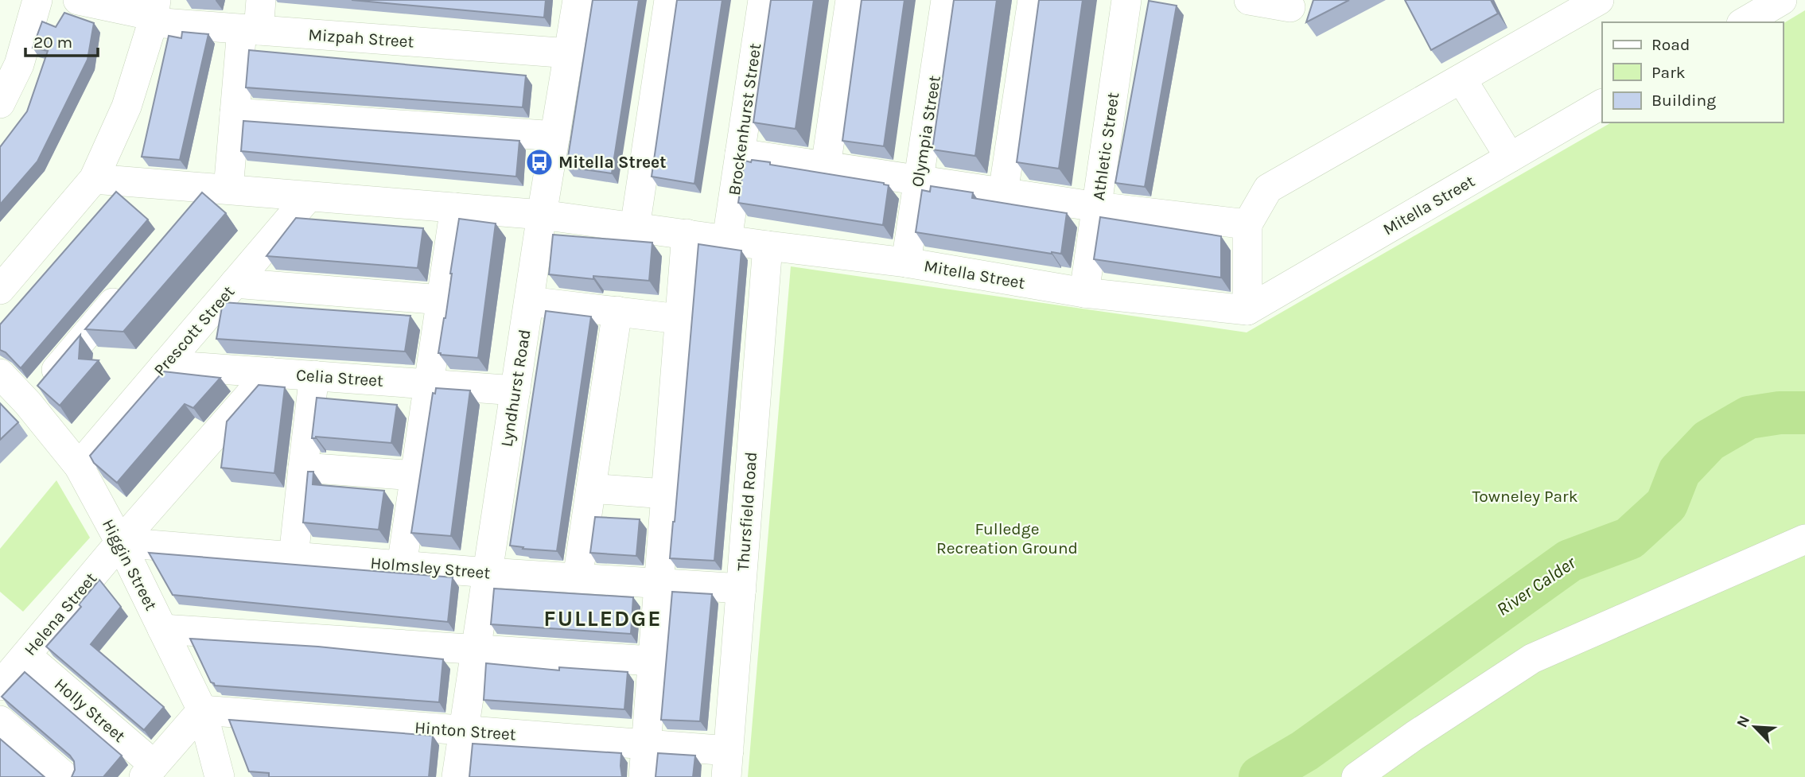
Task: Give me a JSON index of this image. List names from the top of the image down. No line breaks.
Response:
{"streets":{"street":["Mizpah Street","Brockenhurst Street","Olympia Street","Athletic Street","Mitella Street","Prescott Street","Celia Street","Lyndhurst Road","Thursfield Road","Higgin Street","Holmsley Street","Helena Street","Holly Street","Hinton Street"]},"crossings":[["Mizpah Street","Lyndhurst Road"],["Brockenhurst Street","Mitella Street"],["Olympia Street","Mitella Street"],["Athletic Street","Mitella Street"],["Mitella Street","Prescott Street"],["Mitella Street","Lyndhurst Road"],["Mitella Street","Thursfield Road"],["Prescott Street","Celia Street"],["Prescott Street","Higgin Street"],["Celia Street","Lyndhurst Road"],["Celia Street","Helena Street"],["Lyndhurst Road","Holmsley Street"],["Lyndhurst Road","Hinton Street"],["Thursfield Road","Holmsley Street"],["Thursfield Road","Hinton Street"],["Higgin Street","Holmsley Street"],["Higgin Street","Helena Street"],["Higgin Street","Hinton Street"],["Holmsley Street","Helena Street"],["Helena Street","Holly Street"]],"districts":["FULLEDGE"],"water":["River Calder"],"parks":["Towneley Park","Fulledge Recreation Ground"],"places":{"bus stop":["Mitella Street"]},"legend":["Road","Park","Building"],"scale_bar":"20 m","north":"top left"}
